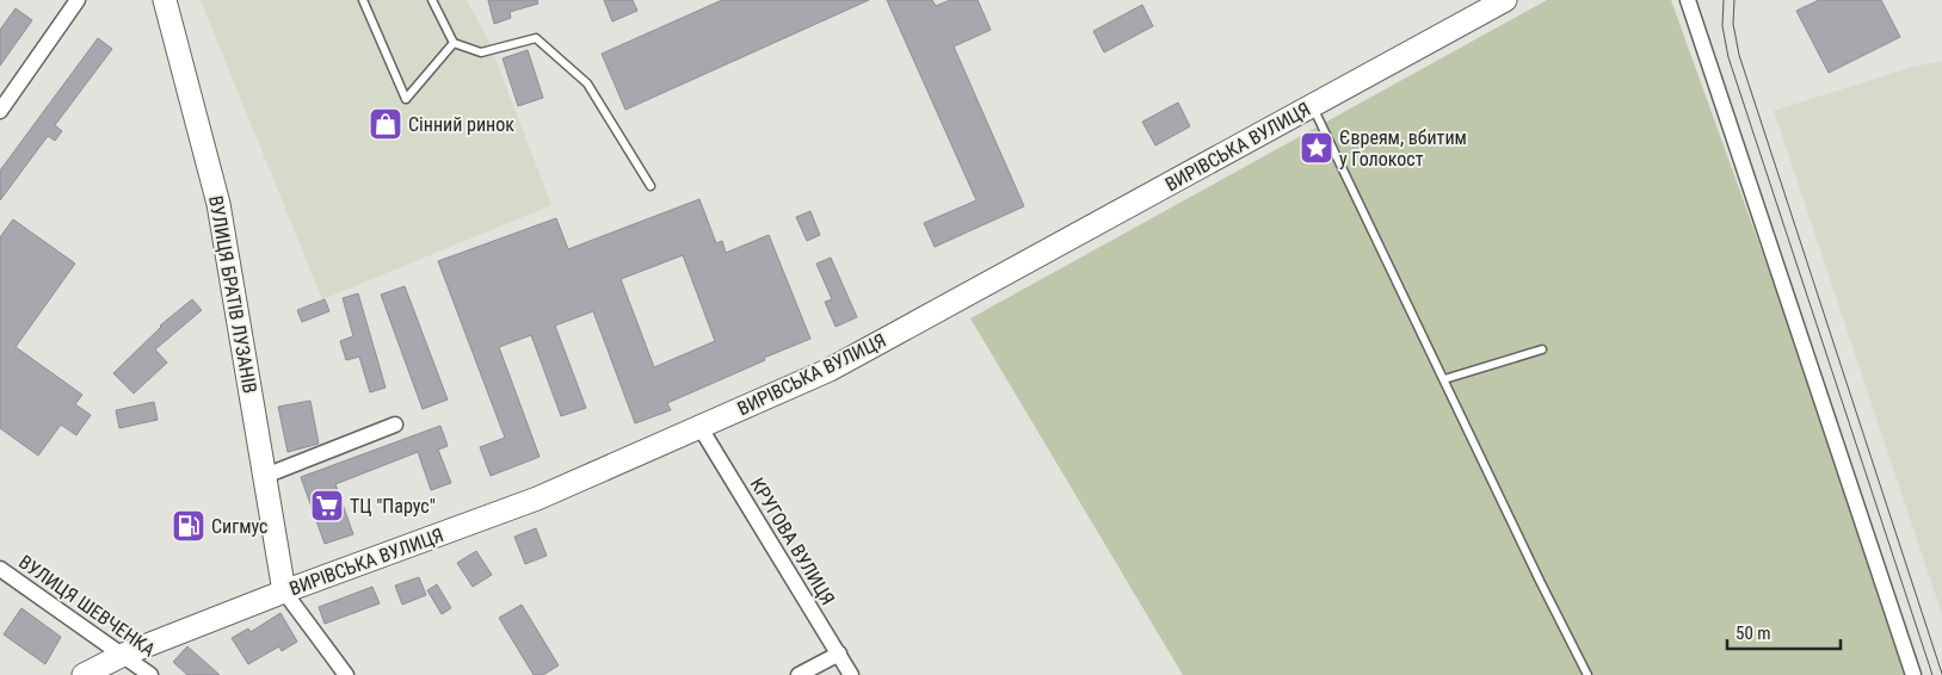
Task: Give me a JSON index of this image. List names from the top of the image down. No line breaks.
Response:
{"streets":{"main road":["ВИРІВСЬКА ВУЛИЦЯ","ВУЛИЦЯ БРАТІВ ЛУЗАНІВ"],"street":["КРУГОВА ВУЛИЦЯ","ВУЛИЦЯ ШЕВЧЕНКА"]},"crossings":[["ВИРІВСЬКА ВУЛИЦЯ","ВУЛИЦЯ БРАТІВ ЛУЗАНІВ"],["ВИРІВСЬКА ВУЛИЦЯ","КРУГОВА ВУЛИЦЯ"],["ВИРІВСЬКА ВУЛИЦЯ","ВУЛИЦЯ ШЕВЧЕНКА"]],"places":{"shop":["Сінний ринок"],"place":["Євреям, вбитим у Голокост"],"supermarket":["ТЦ \"Парус\""],"fuel station":["Сигмус"]},"scale_bar":"50 m"}
